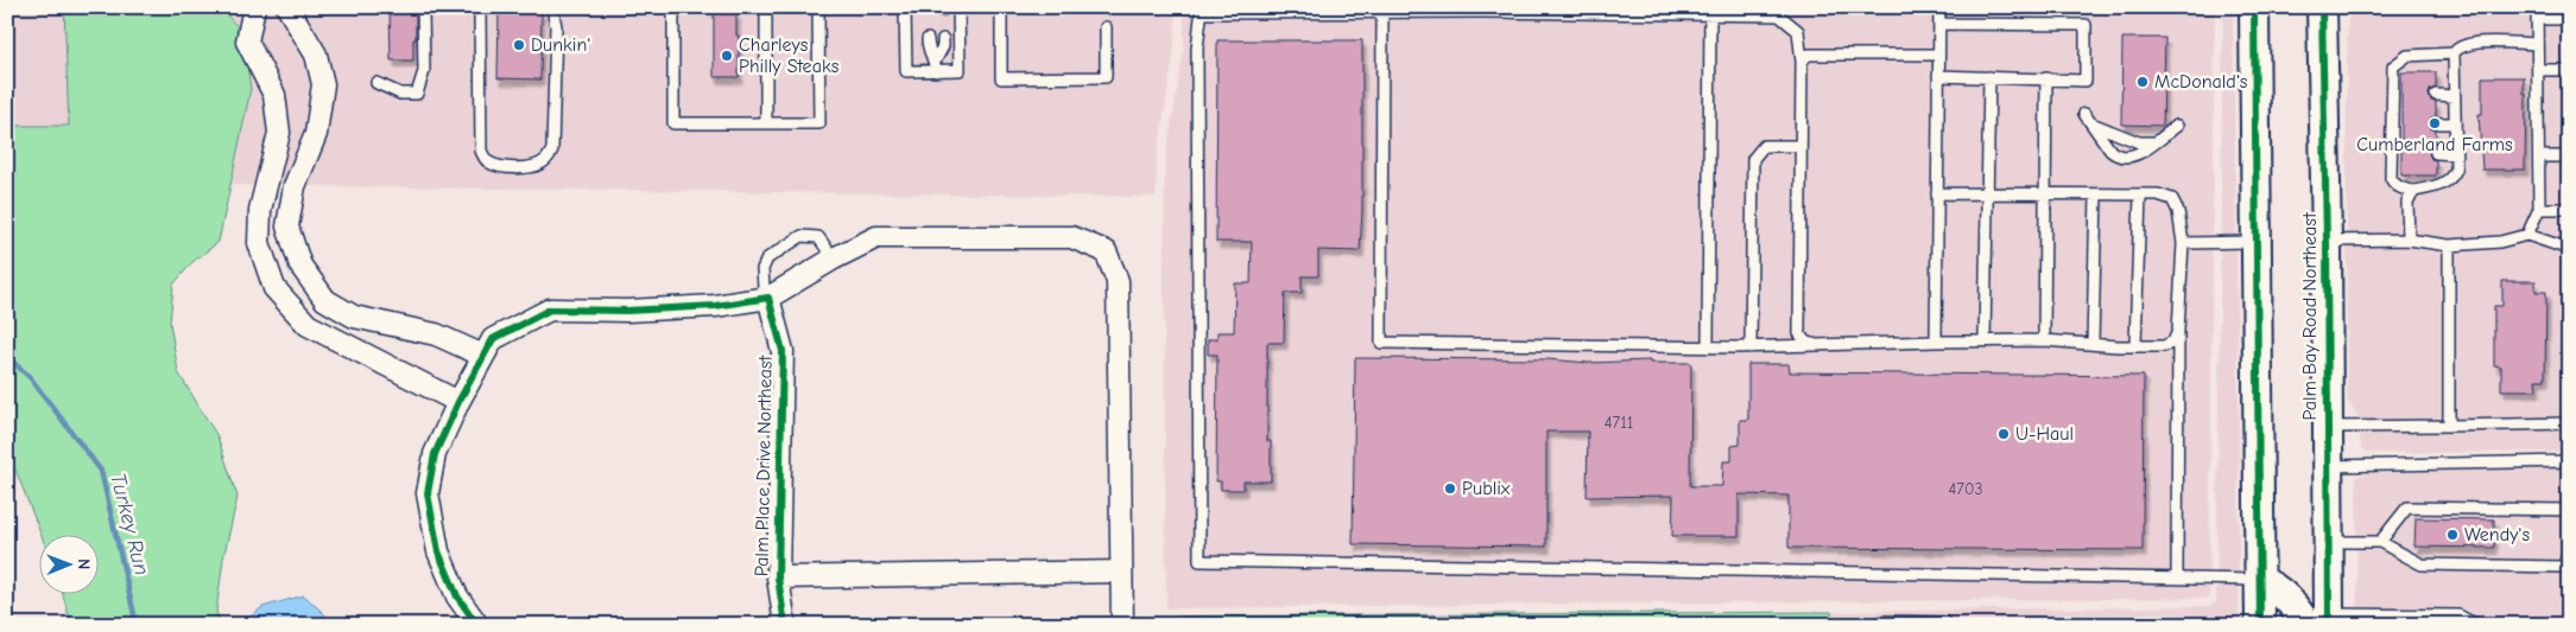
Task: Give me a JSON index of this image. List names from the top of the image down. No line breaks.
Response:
{"streets":{"main road":["Palm Bay Road Northeast"],"street":["Palm Place Drive Northeast"]},"water":["Turkey Run"],"places":["Dunkin'","Charleys Philly Steaks","McDonald's","Cumberland Farms","U-Haul","Publix","Wendy's"],"house_numbers":["4711","4703"],"north":"right"}
